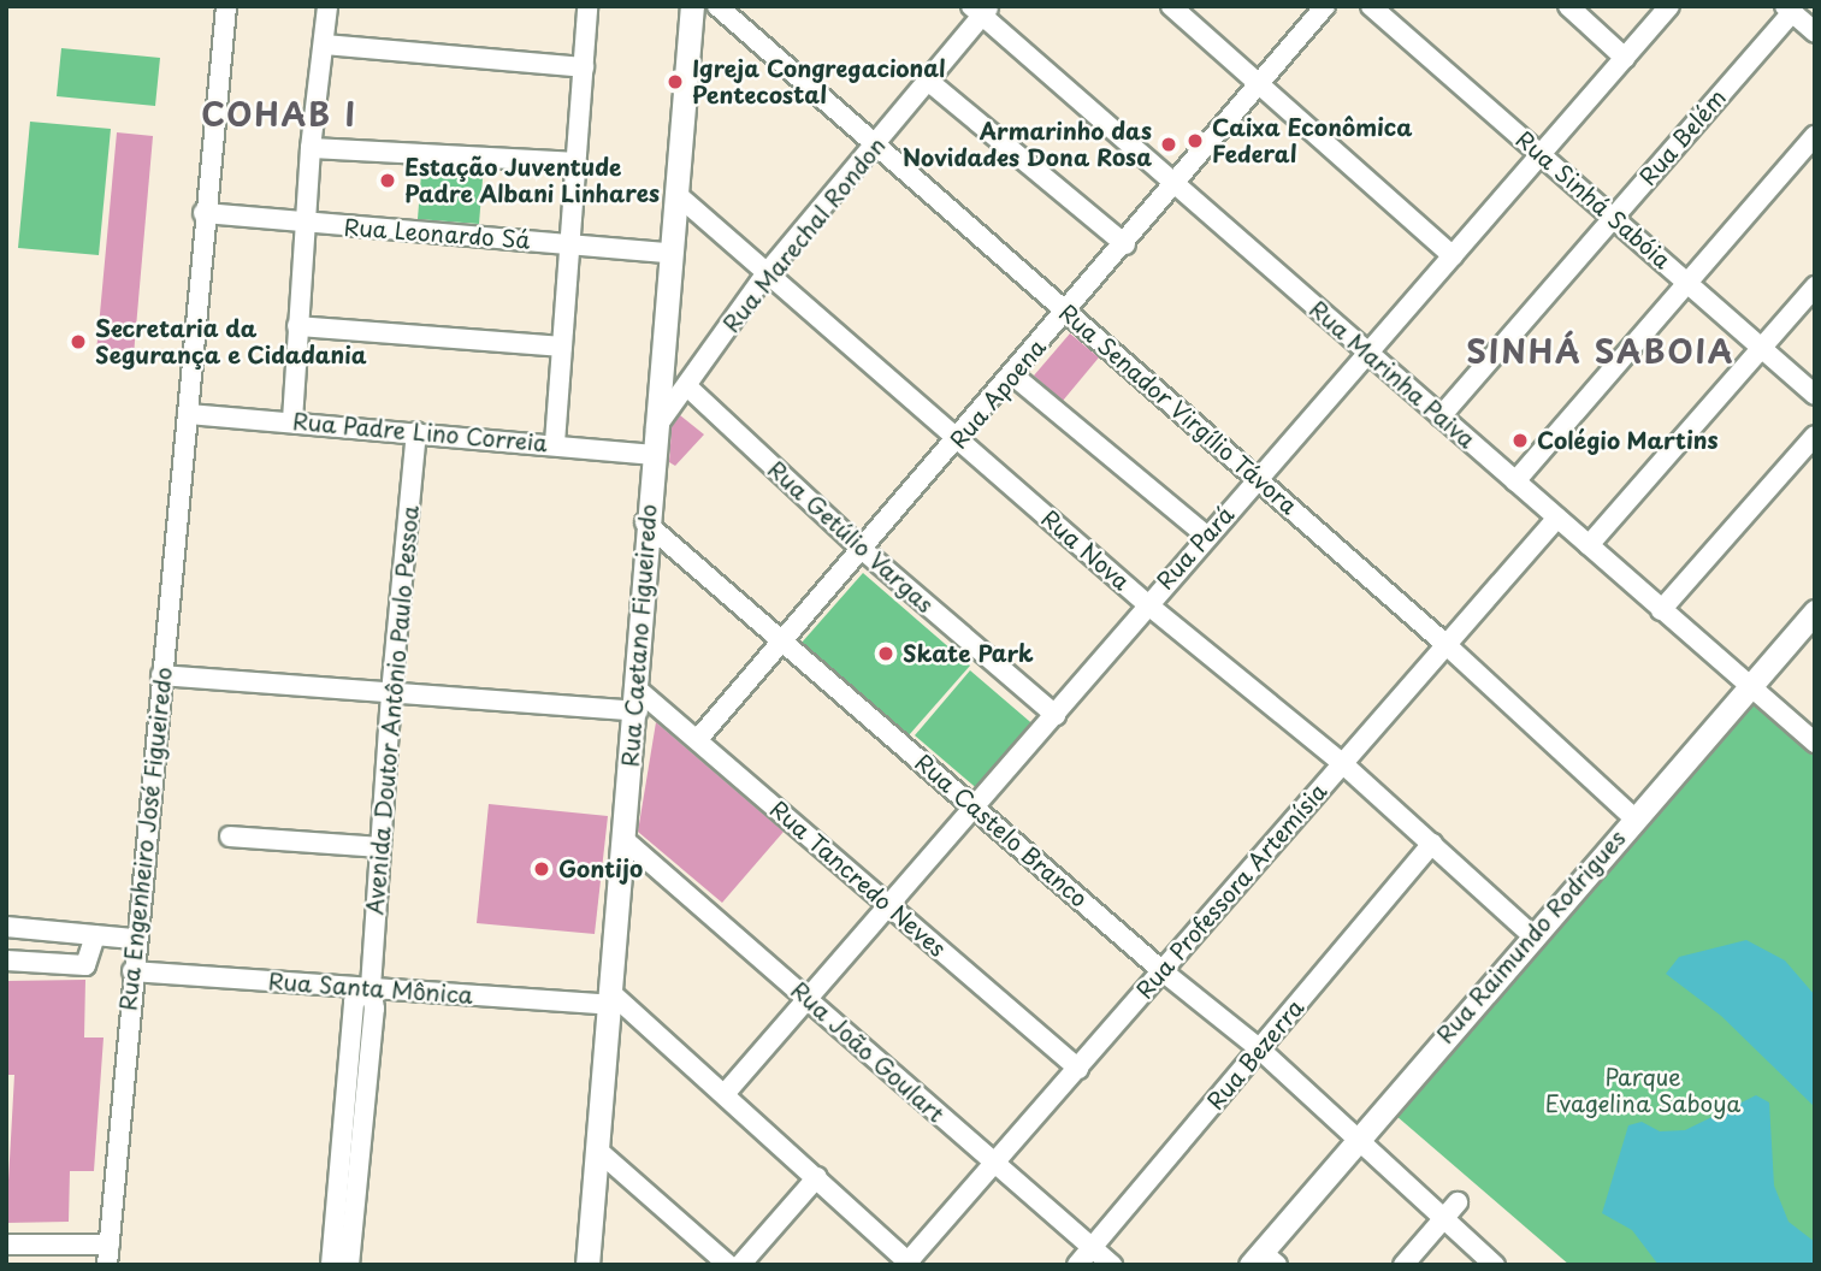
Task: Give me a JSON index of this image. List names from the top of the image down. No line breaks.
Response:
{"streets":{"main road":["Rua Caetano Figueiredo","Rua Raimundo Rodrigues"],"street":["Rua Belém","Rua Sinhá Sabóia","Rua Leonardo Sá","Rua Marechal Rondon","Rua Marinha Paiva","Rua Apoena","Rua Senador Virgílio Távora","Rua Padre Lino Correia","Rua Getúlio Vargas","Rua Pará","Rua Nova","Avenida Doutor Antônio Paulo Pessoa","Rua Castelo Branco","Rua Engenheiro José Figueiredo","Rua Tancredo Neves","Rua Professora Artemísia","Rua Santa Mônica","Rua João Goulart","Rua Bezerra"]},"crossings":[["Rua Belém","Rua Sinhá Sabóia"],["Rua Belém","Rua Marinha Paiva"],["Rua Sinhá Sabóia","Rua Pará"],["Rua Leonardo Sá","Rua Caetano Figueiredo"],["Rua Leonardo Sá","Rua Engenheiro José Figueiredo"],["Rua Marechal Rondon","Rua Marinha Paiva"],["Rua Marechal Rondon","Rua Senador Virgílio Távora"],["Rua Marechal Rondon","Rua Getúlio Vargas"],["Rua Marechal Rondon","Rua Nova"],["Rua Marechal Rondon","Rua Caetano Figueiredo"],["Rua Marinha Paiva","Rua Apoena"],["Rua Marinha Paiva","Rua Pará"],["Rua Marinha Paiva","Rua Professora Artemísia"],["Rua Marinha Paiva","Rua Raimundo Rodrigues"],["Rua Apoena","Rua Senador Virgílio Távora"],["Rua Apoena","Rua Getúlio Vargas"],["Rua Apoena","Rua Nova"],["Rua Apoena","Rua Castelo Branco"],["Rua Apoena","Rua Tancredo Neves"],["Rua Senador Virgílio Távora","Rua Pará"],["Rua Senador Virgílio Távora","Rua Professora Artemísia"],["Rua Senador Virgílio Távora","Rua Raimundo Rodrigues"],["Rua Padre Lino Correia","Rua Caetano Figueiredo"],["Rua Padre Lino Correia","Avenida Doutor Antônio Paulo Pessoa"],["Rua Padre Lino Correia","Rua Engenheiro José Figueiredo"],["Rua Getúlio Vargas","Rua Pará"],["Rua Pará","Rua Nova"],["Rua Pará","Rua Castelo Branco"],["Rua Pará","Rua Tancredo Neves"],["Rua Pará","Rua João Goulart"],["Rua Nova","Rua Caetano Figueiredo"],["Rua Nova","Rua Professora Artemísia"],["Rua Nova","Rua Raimundo Rodrigues"],["Rua Nova","Rua Bezerra"],["Rua Caetano Figueiredo","Rua Castelo Branco"],["Rua Caetano Figueiredo","Rua Tancredo Neves"],["Rua Caetano Figueiredo","Rua Santa Mônica"],["Rua Caetano Figueiredo","Rua João Goulart"],["Avenida Doutor Antônio Paulo Pessoa","Rua Santa Mônica"],["Rua Castelo Branco","Rua Professora Artemísia"],["Rua Castelo Branco","Rua Raimundo Rodrigues"],["Rua Castelo Branco","Rua Bezerra"],["Rua Engenheiro José Figueiredo","Rua Santa Mônica"],["Rua Tancredo Neves","Rua Professora Artemísia"],["Rua Professora Artemísia","Rua João Goulart"],["Rua João Goulart","Rua Bezerra"]],"districts":["COHAB I","SINHÁ SABOIA"],"parks":["Parque Evagelina Saboya"],"places":["Igreja Congregacional Pentecostal","Caixa Econômica Federal","Armarinho das Novidades Dona Rosa","Estação Juventude Padre Albani Linhares","Secretaria da Segurança e Cidadania","Colégio Martins","Skate Park","Gontijo"]}
